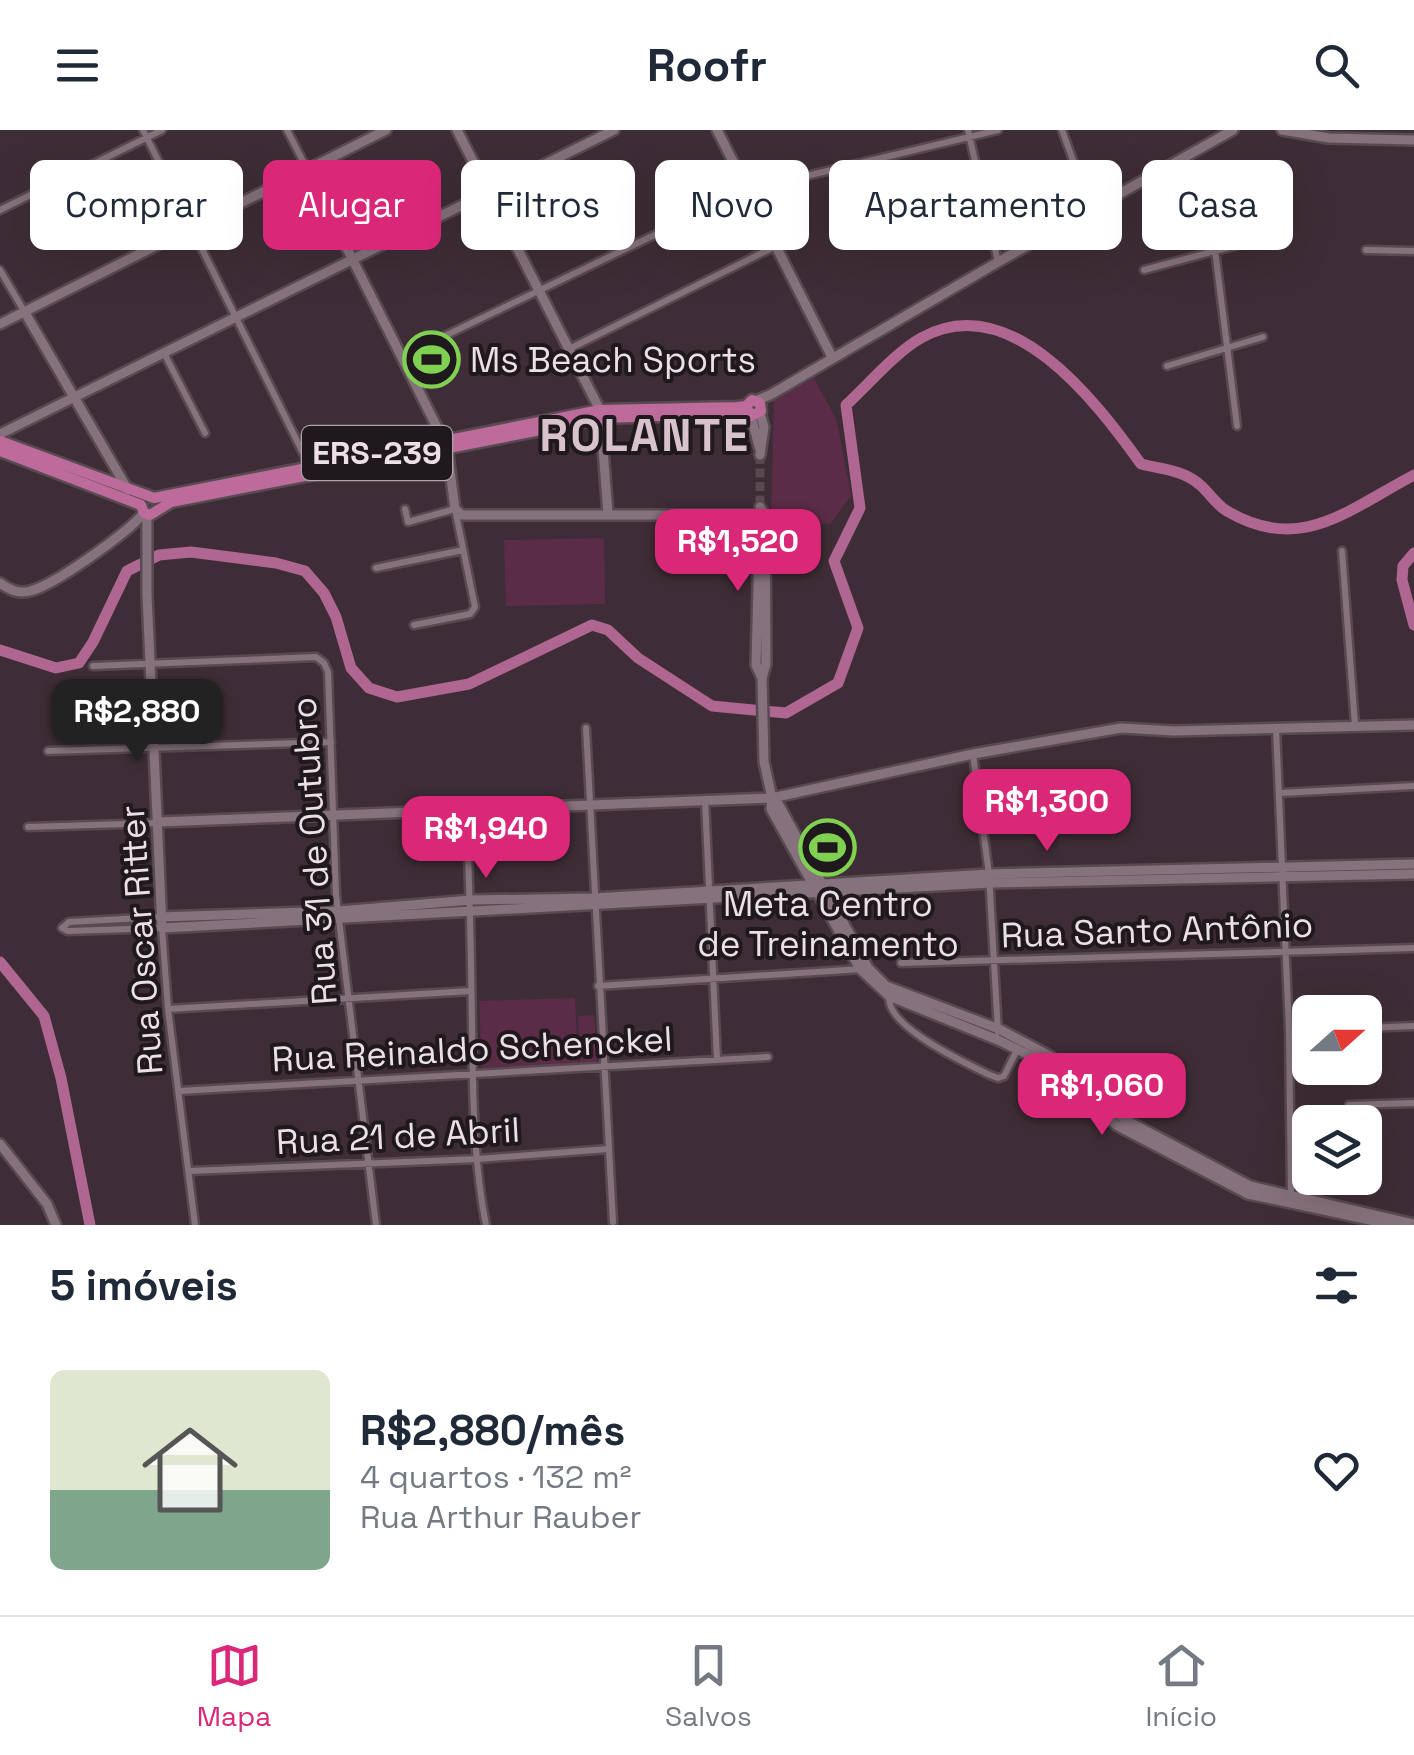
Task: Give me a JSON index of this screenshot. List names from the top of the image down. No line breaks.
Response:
{"streets":{"main road":["ERS-239","Rua Oscar Ritter"],"street":["Rua 31 de Outubro","Rua Santo Antônio","Rua Reinaldo Schenckel","Rua 21 de Abril"]},"crossings":[["ERS-239","Rua Oscar Ritter"],["Rua 31 de Outubro","Rua Oscar Ritter"],["Rua 31 de Outubro","Rua Reinaldo Schenckel"],["Rua 31 de Outubro","Rua 21 de Abril"],["Rua Oscar Ritter","Rua Reinaldo Schenckel"],["Rua Oscar Ritter","Rua 21 de Abril"]],"districts":["ROLANTE"],"places":{"sports":["Ms Beach Sports","Meta Centro de Treinamento"]},"north":"right","page":{"header":"Roofr","chip":["Comprar","Alugar","Filtros","Novo","Apartamento","Casa"],"price":["R$1,520","R$2,880","R$1,300","R$1,940","R$1,060"],"heading":"5 imóveis","list":[{"name":"R$2,880/mês","note":"4 quartos · 132 m² · Rua Arthur Rauber"}],"tabs":["Mapa","Salvos","Início"]}}
